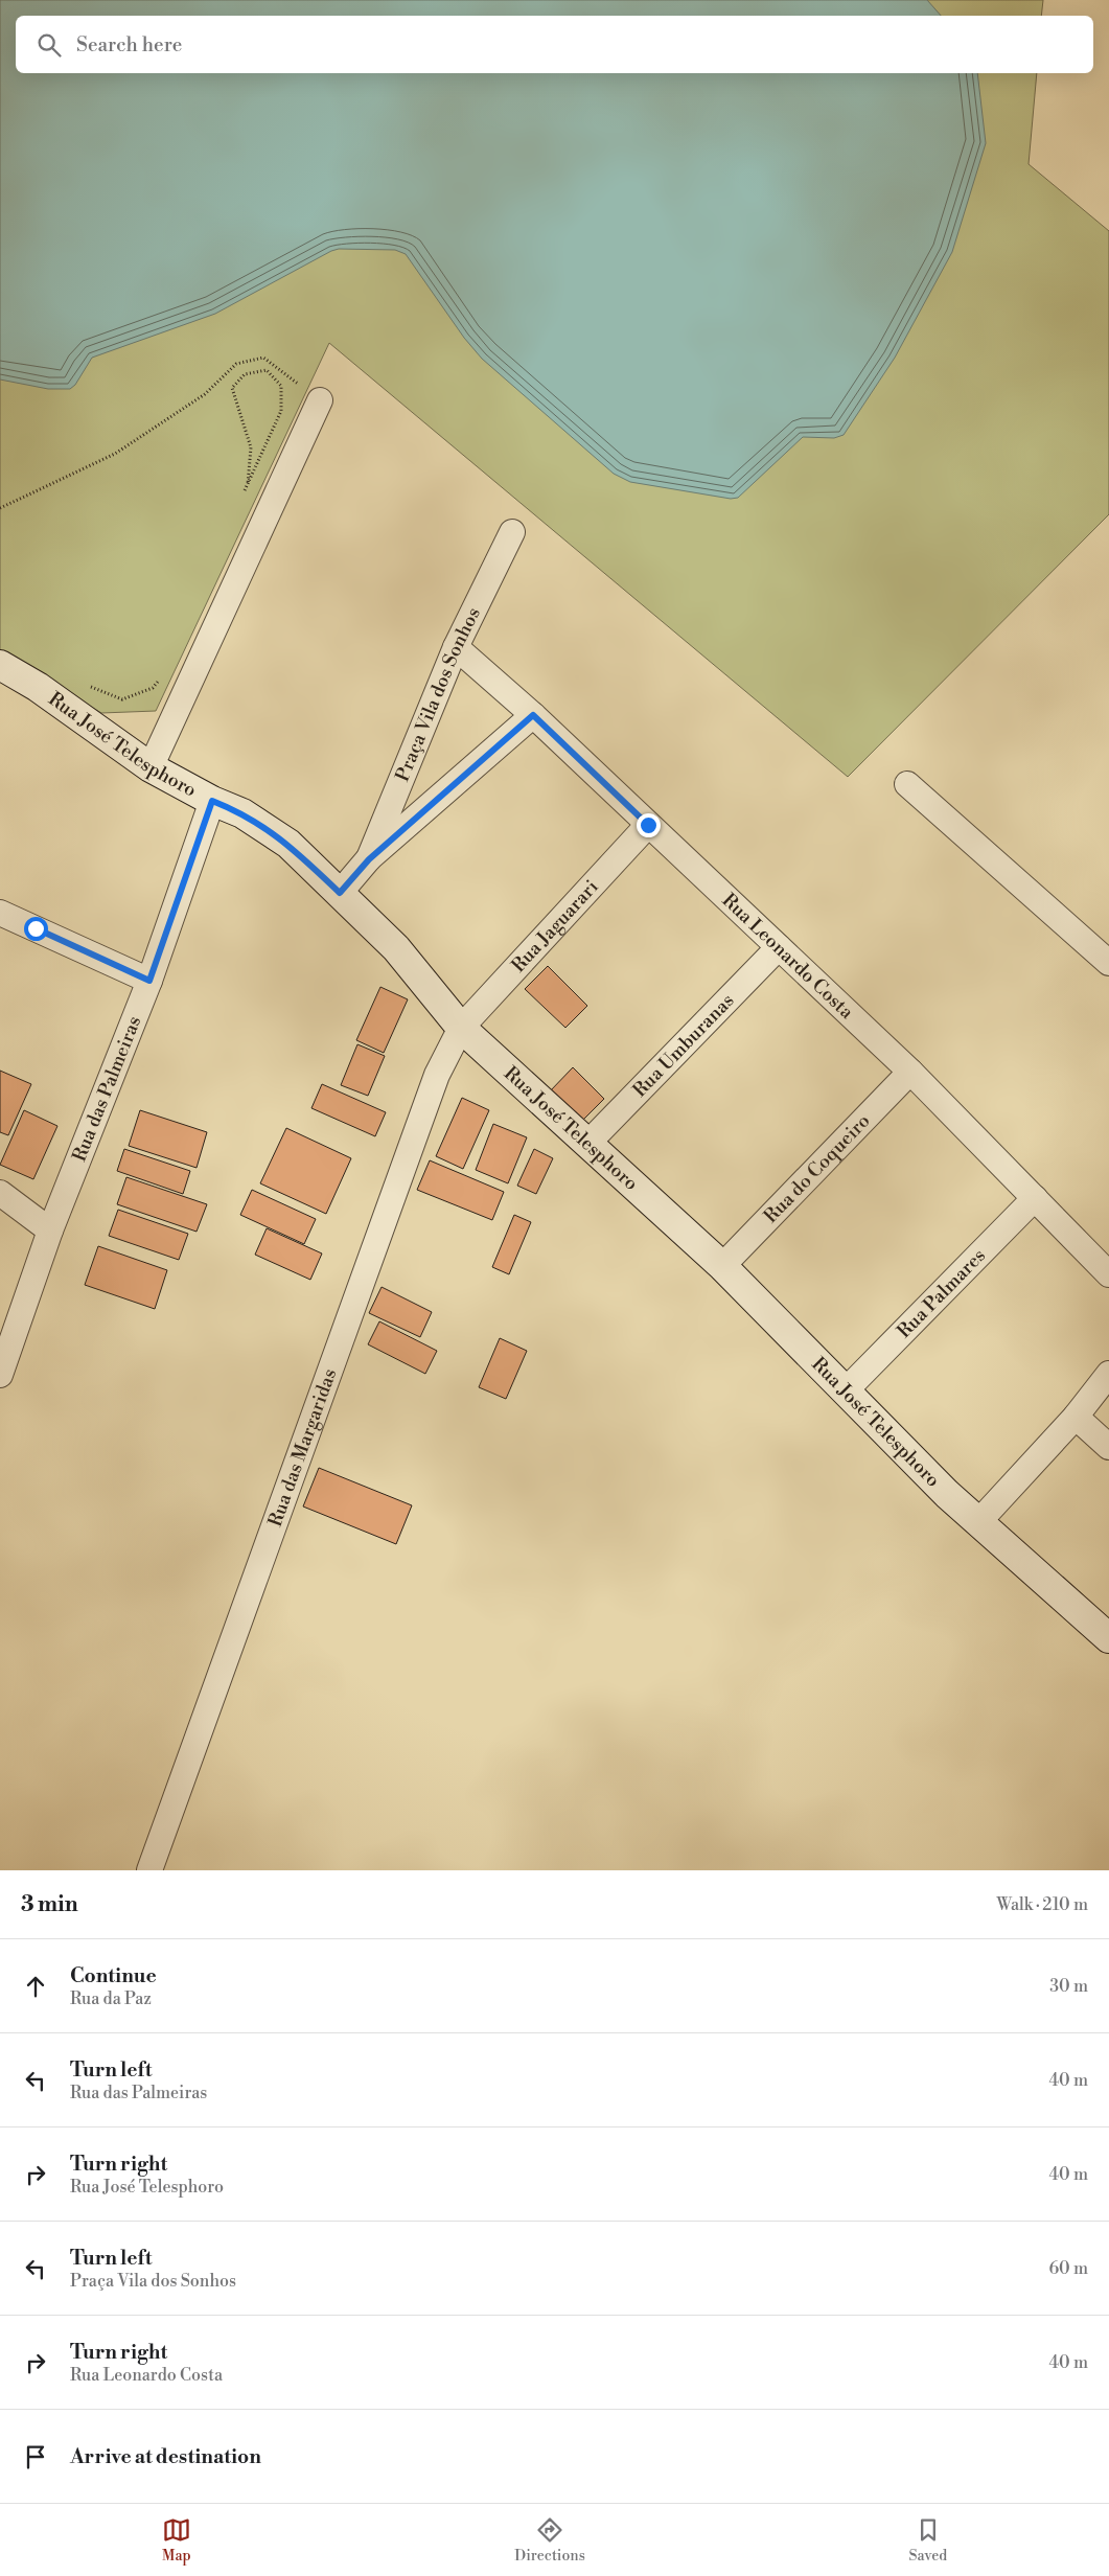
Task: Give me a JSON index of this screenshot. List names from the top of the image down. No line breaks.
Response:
{"streets":{"street":["Praça Vila dos Sonhos","Rua José Telesphoro","Rua Jaguarari","Rua Leonardo Costa","Rua Umburanas","Rua das Palmeiras","Rua do Coqueiro","Rua Palmares","Rua das Margaridas"]},"crossings":[["Praça Vila dos Sonhos","Rua José Telesphoro"],["Praça Vila dos Sonhos","Rua Leonardo Costa"],["Rua José Telesphoro","Rua Jaguarari"],["Rua José Telesphoro","Rua Umburanas"],["Rua José Telesphoro","Rua das Palmeiras"],["Rua José Telesphoro","Rua do Coqueiro"],["Rua José Telesphoro","Rua Palmares"],["Rua José Telesphoro","Rua das Margaridas"],["Rua Jaguarari","Rua Leonardo Costa"],["Rua Jaguarari","Rua das Margaridas"],["Rua Leonardo Costa","Rua Umburanas"],["Rua Leonardo Costa","Rua do Coqueiro"],["Rua Leonardo Costa","Rua Palmares"]],"page":{"search":"Search here","heading":["3 min","Walk · 210 m"],"list":[["Continue","Rua da Paz","30 m"],["Turn left","Rua das Palmeiras","40 m"],["Turn right","Rua José Telesphoro","40 m"],["Turn left","Praça Vila dos Sonhos","60 m"],["Turn right","Rua Leonardo Costa","40 m"],"Arrive at destination"],"nav":["Map","Directions","Saved"]}}
